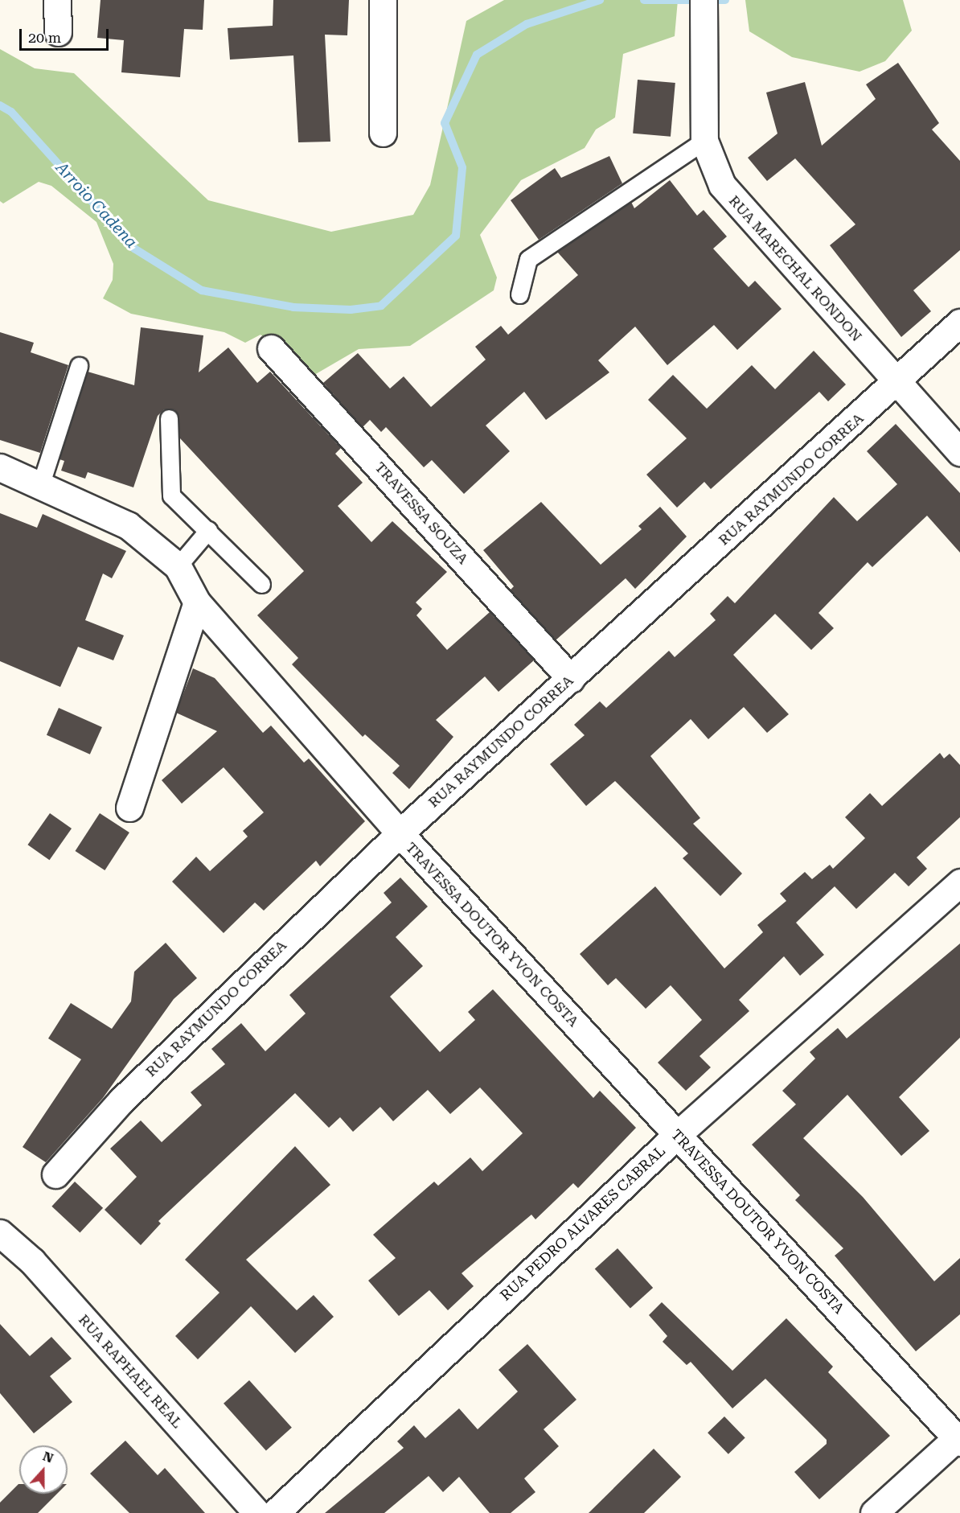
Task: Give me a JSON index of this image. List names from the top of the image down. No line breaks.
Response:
{"streets":{"street":["RUA MARECHAL RONDON","RUA RAYMUNDO CORREA","TRAVESSA SOUZA","TRAVESSA DOUTOR YVON COSTA","RUA PEDRO ALVARES CABRAL","RUA RAPHAEL REAL"]},"crossings":[["RUA MARECHAL RONDON","RUA RAYMUNDO CORREA"],["RUA RAYMUNDO CORREA","TRAVESSA SOUZA"],["RUA RAYMUNDO CORREA","TRAVESSA DOUTOR YVON COSTA"],["TRAVESSA DOUTOR YVON COSTA","RUA PEDRO ALVARES CABRAL"]],"water":["Arroio Cadena"],"scale_bar":"20 m","north":"top"}
